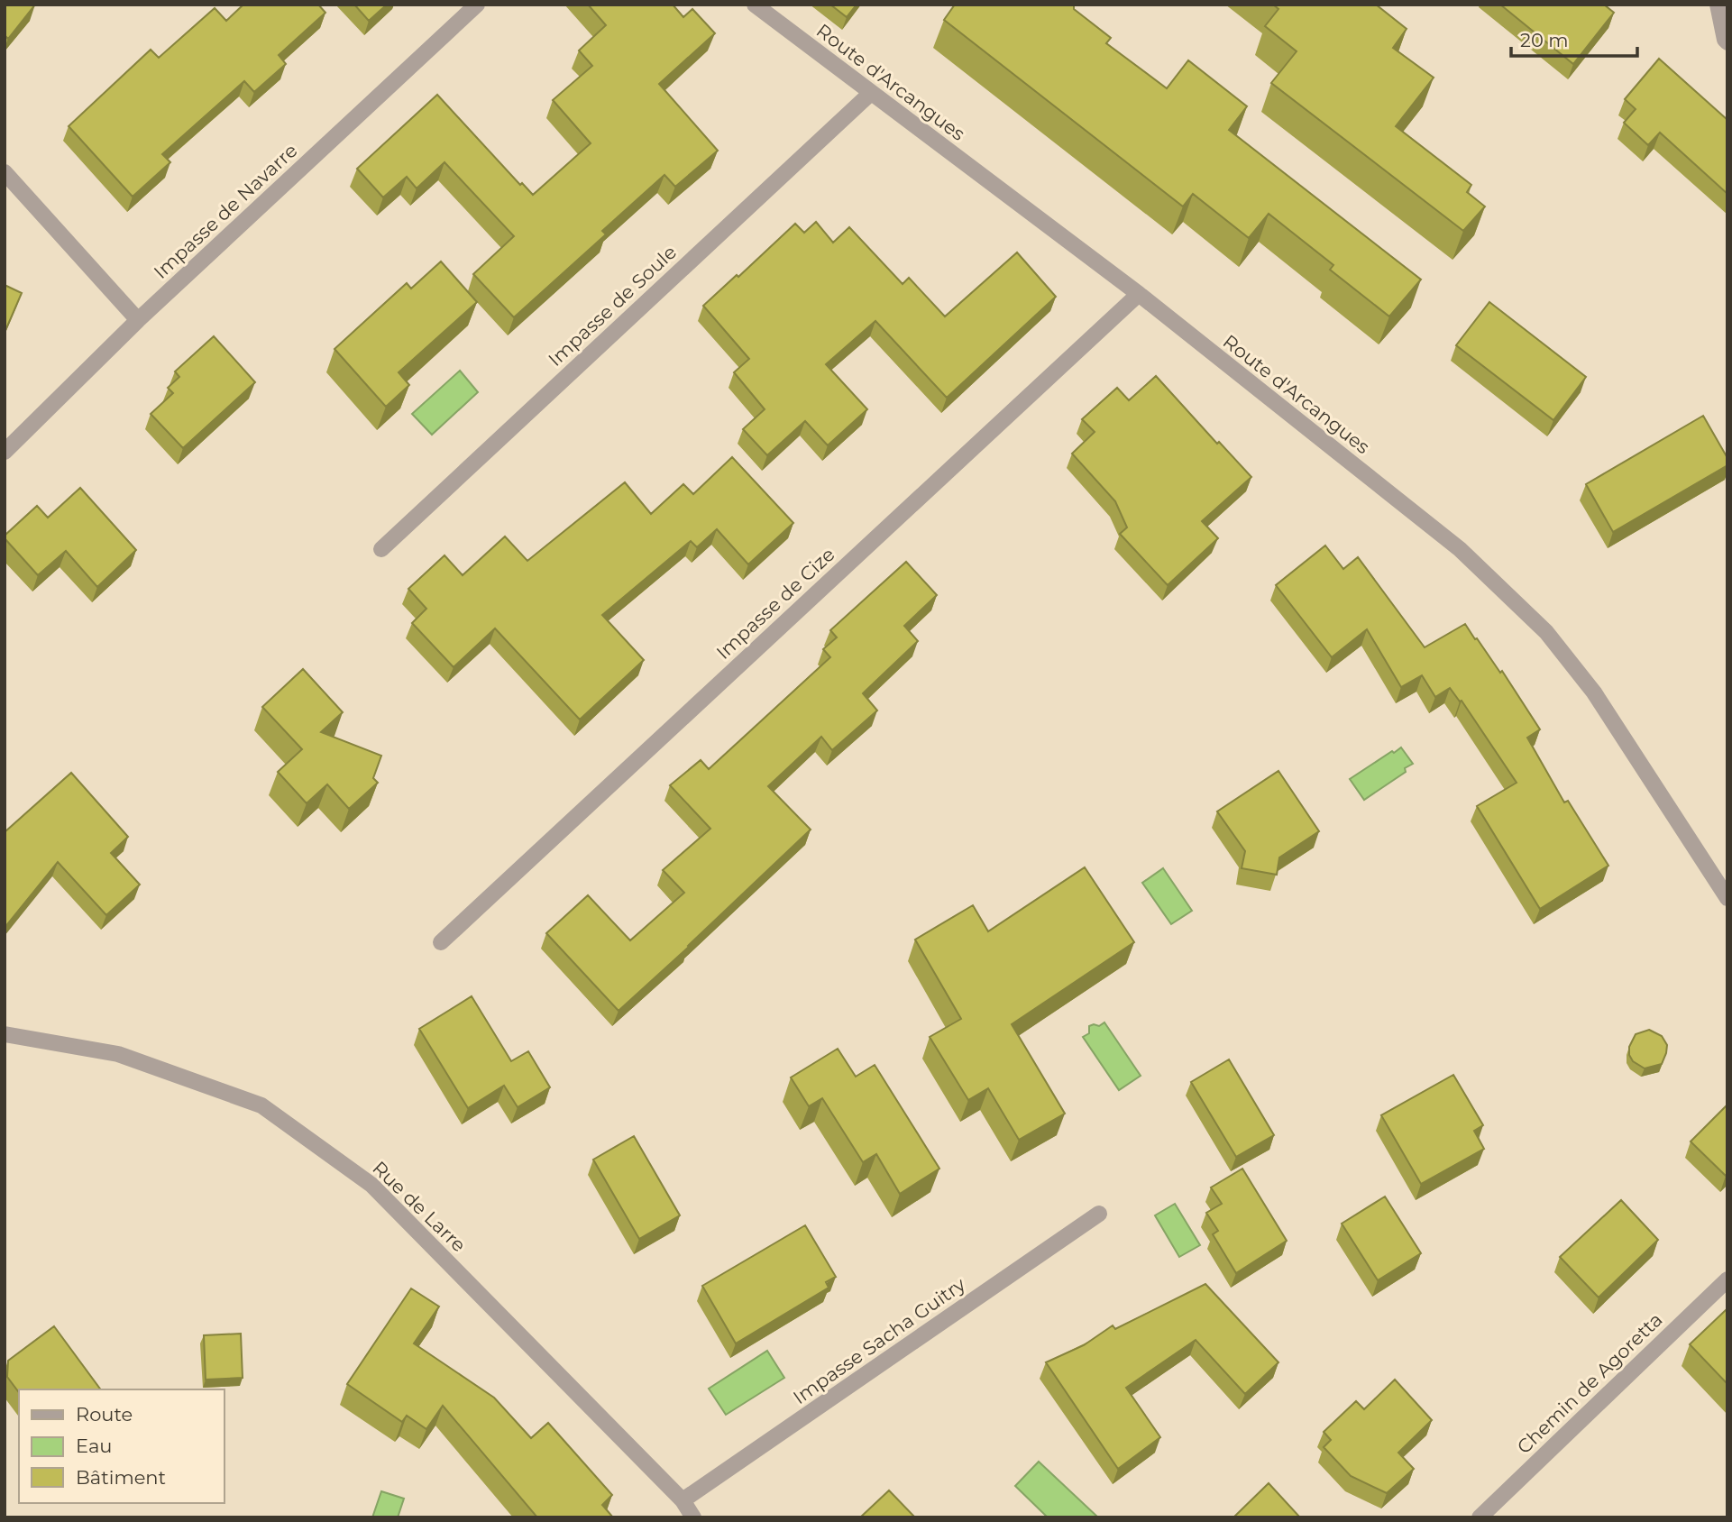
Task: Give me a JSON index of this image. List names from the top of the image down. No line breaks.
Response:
{"streets":{"street":["Route d'Arcangues","Impasse de Navarre","Impasse de Soule","Impasse de Cize","Rue de Larre","Impasse Sacha Guitry","Chemin de Agoretta"]},"crossings":[["Route d'Arcangues","Impasse de Soule"],["Route d'Arcangues","Impasse de Cize"],["Rue de Larre","Impasse Sacha Guitry"]],"legend":["Route","Eau","Bâtiment"],"scale_bar":"20 m"}
